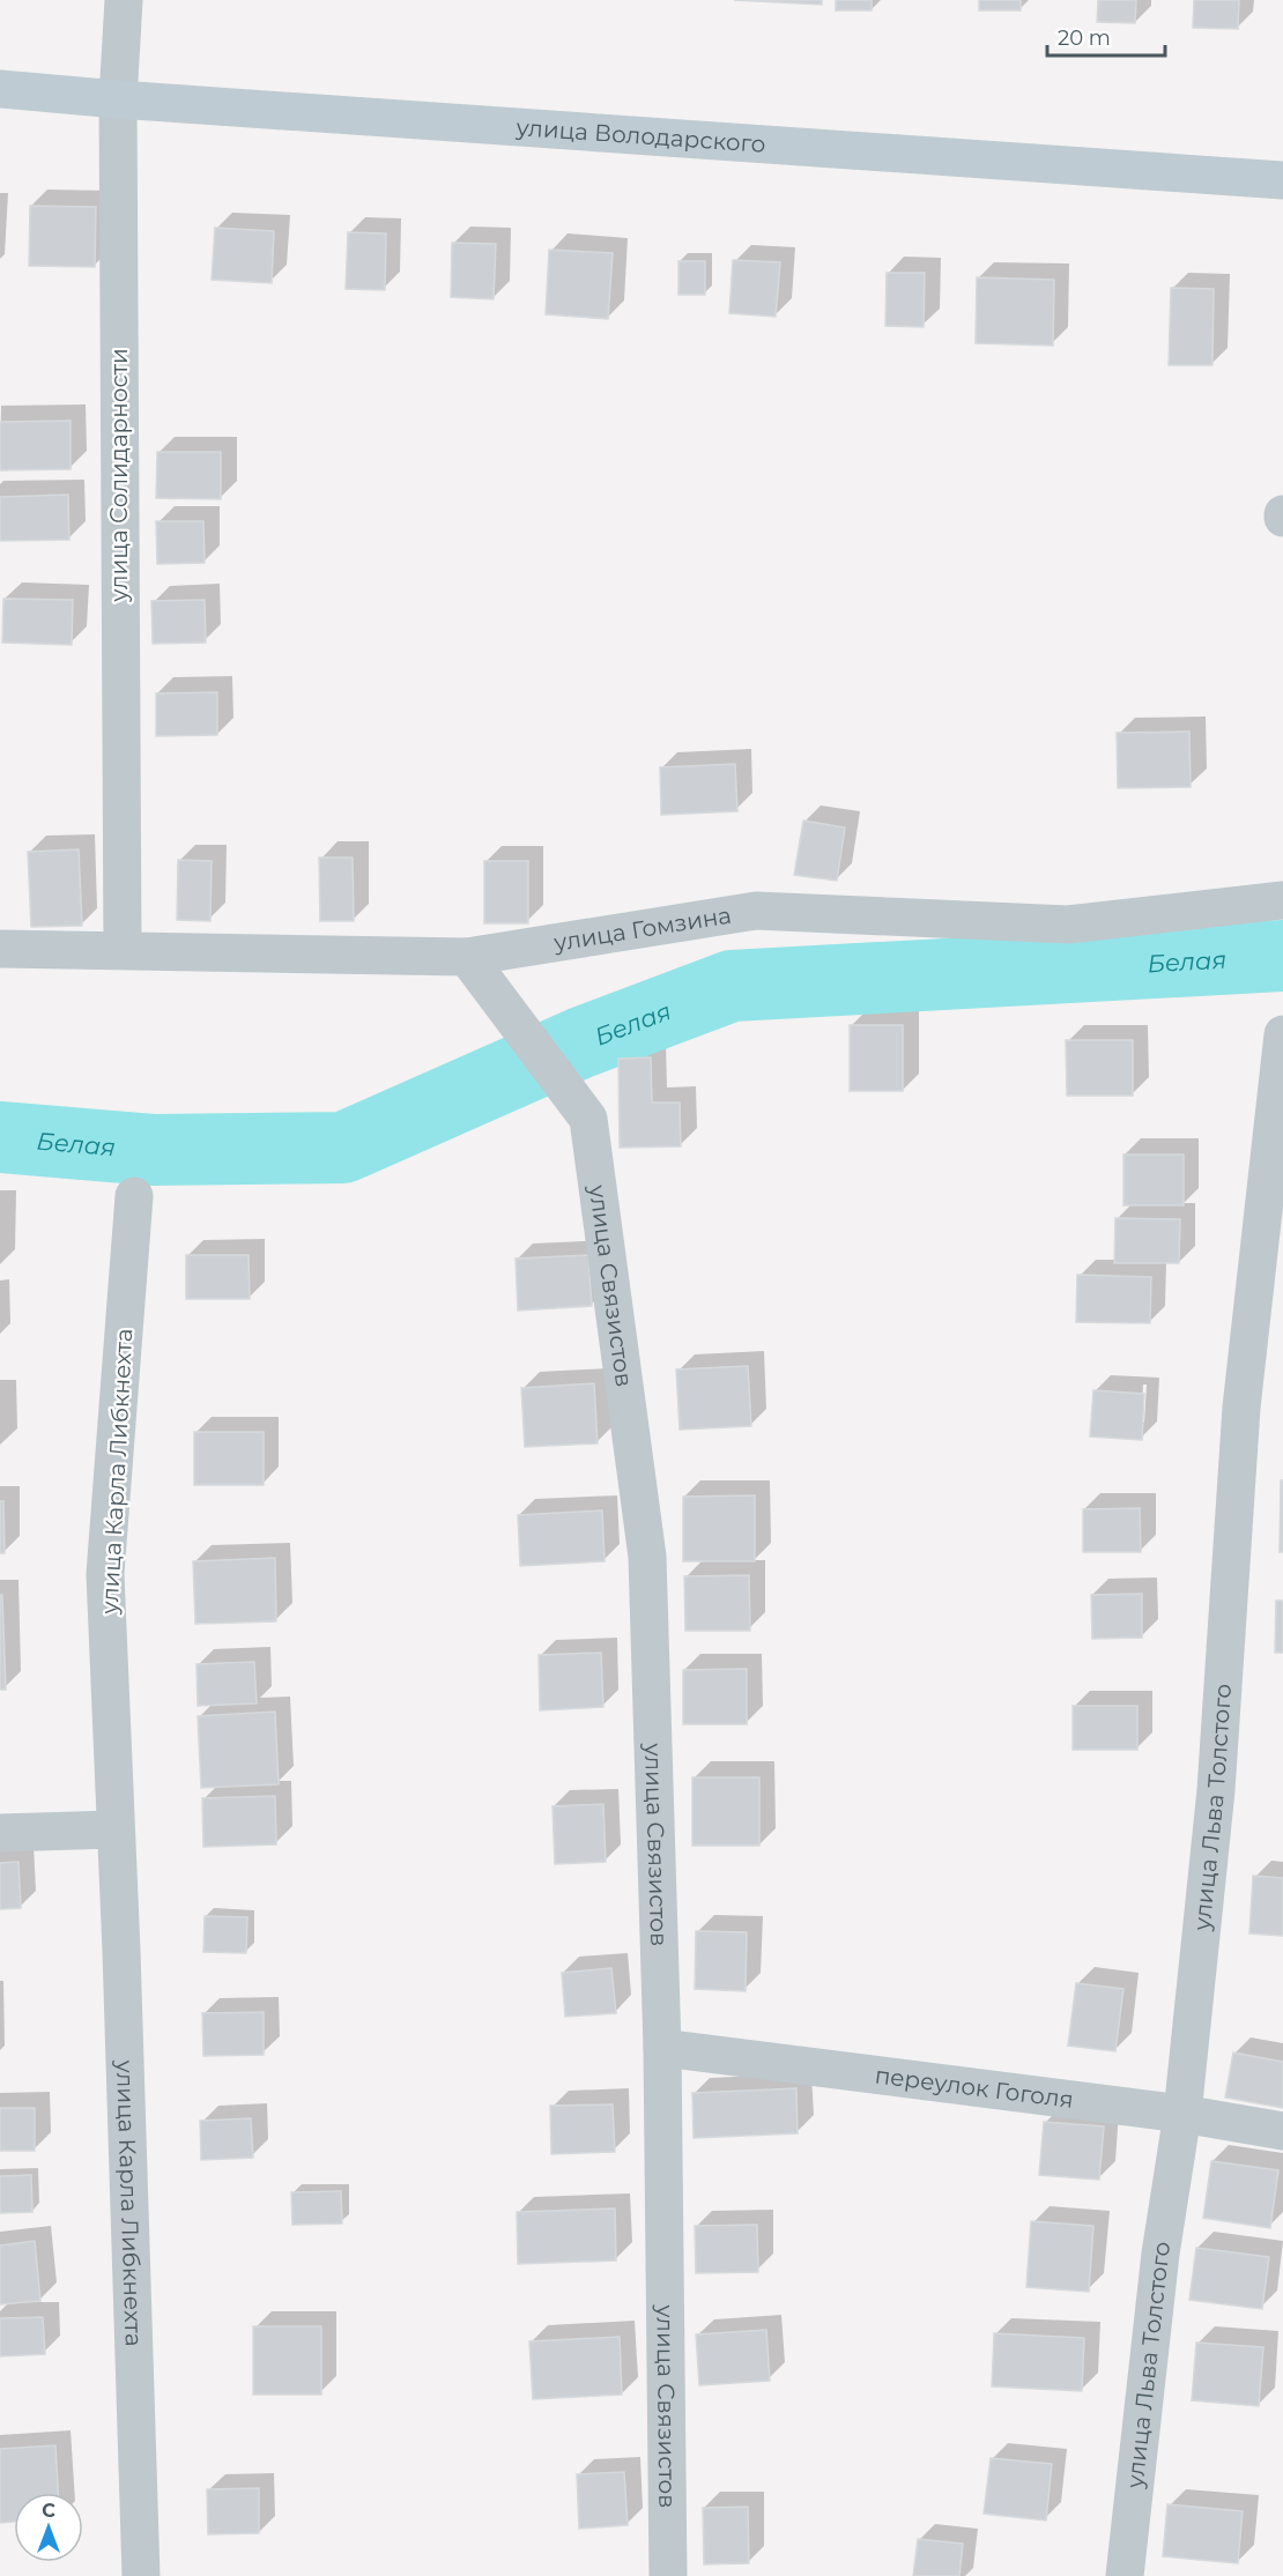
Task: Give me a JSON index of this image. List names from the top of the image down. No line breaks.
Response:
{"streets":{"main road":["улица Володарского"],"street":["улица Солидарности","улица Гомзина","улица Связистов","улица Карла Либкнехта","улица Льва Толстого","переулок Гоголя"]},"crossings":[["улица Володарского","улица Солидарности"],["улица Солидарности","улица Гомзина"],["улица Гомзина","улица Связистов"],["улица Связистов","переулок Гоголя"],["улица Льва Толстого","переулок Гоголя"]],"water":["Белая"],"scale_bar":"20 m","north":"top"}
